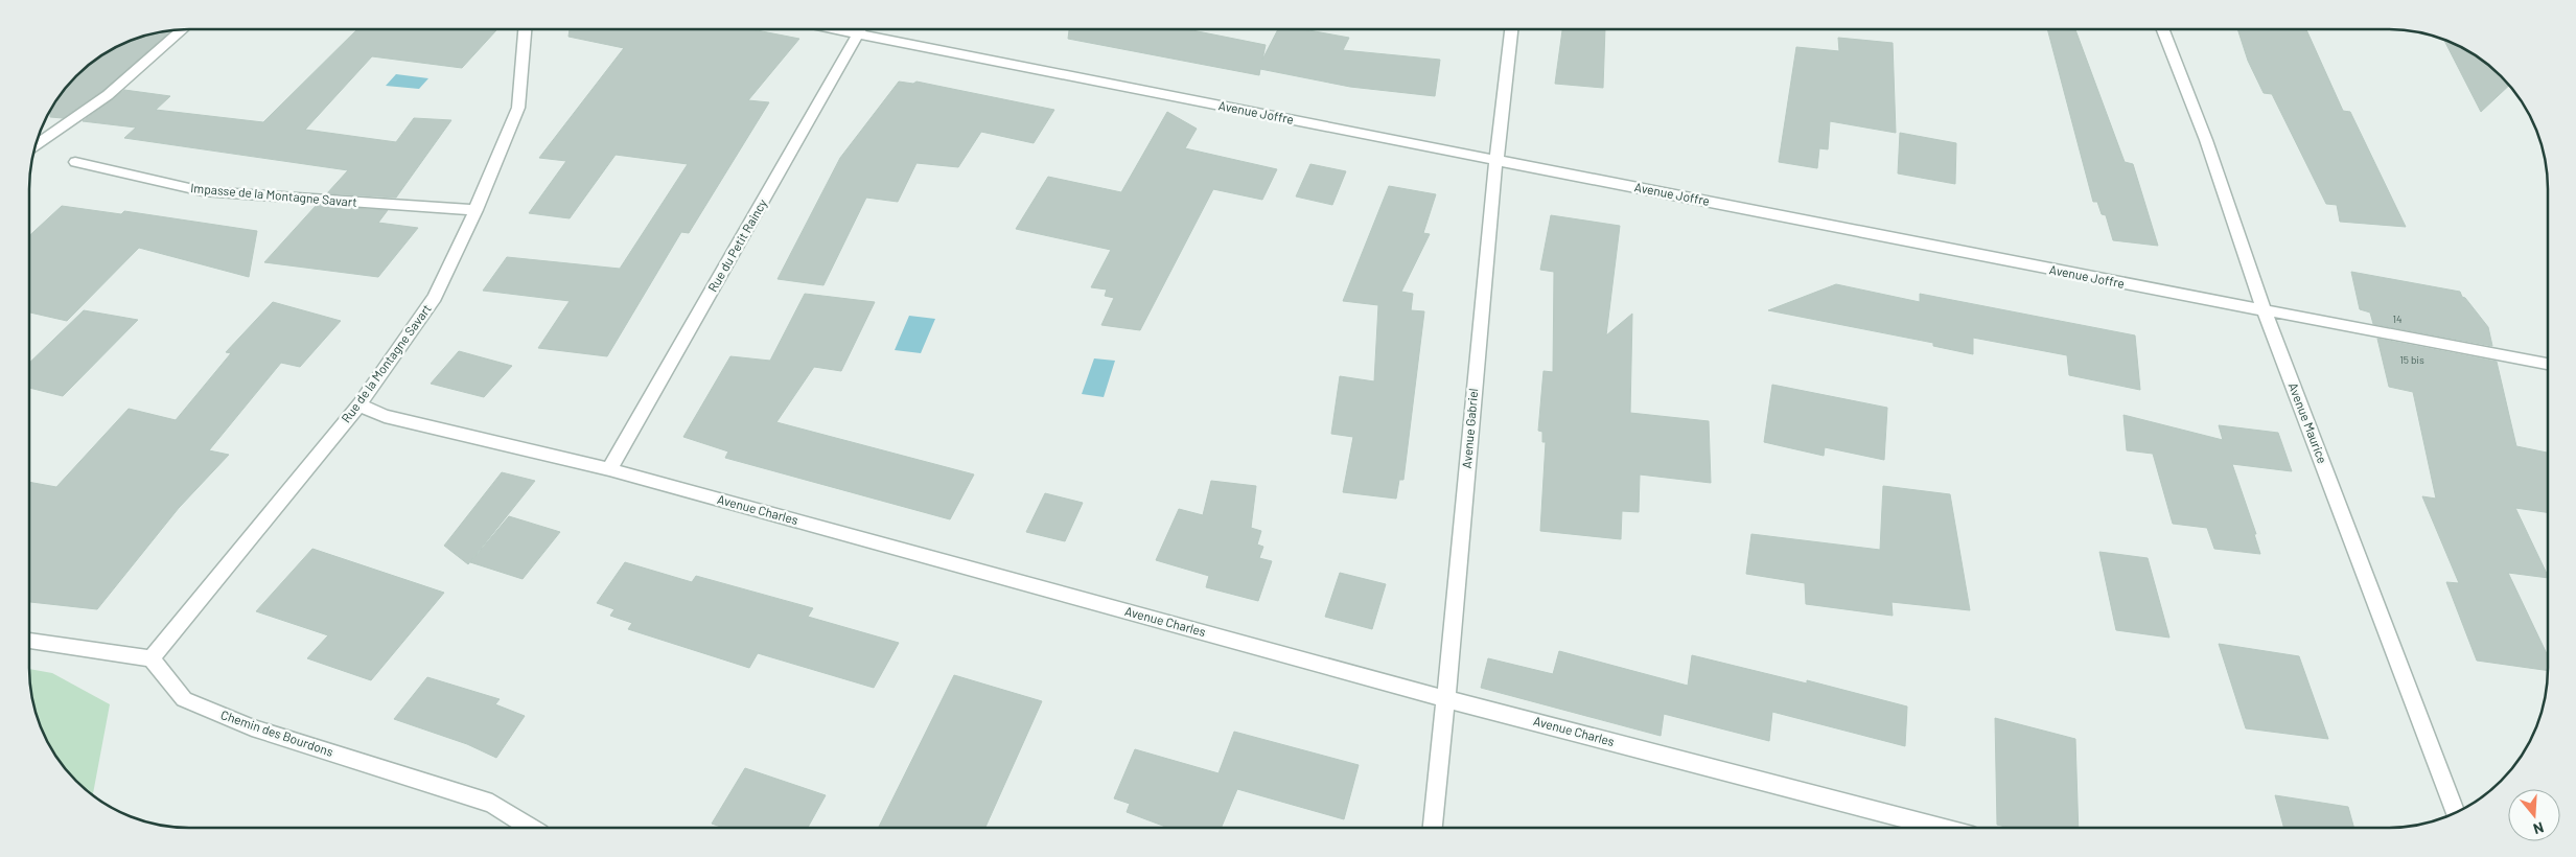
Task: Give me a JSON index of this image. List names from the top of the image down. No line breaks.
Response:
{"streets":{"street":["Avenue Joffre","Impasse de la Montagne Savart","Rue du Petit Raincy","Rue de la Montagne Savart","Avenue Maurice","Avenue Gabriel","Avenue Charles","Chemin des Bourdons"]},"crossings":[["Avenue Joffre","Rue du Petit Raincy"],["Avenue Joffre","Avenue Maurice"],["Avenue Joffre","Avenue Gabriel"],["Impasse de la Montagne Savart","Rue de la Montagne Savart"],["Rue du Petit Raincy","Avenue Charles"],["Rue de la Montagne Savart","Avenue Charles"],["Rue de la Montagne Savart","Chemin des Bourdons"],["Avenue Gabriel","Avenue Charles"]],"house_numbers":["14","15 bis"],"north":"bottom"}
